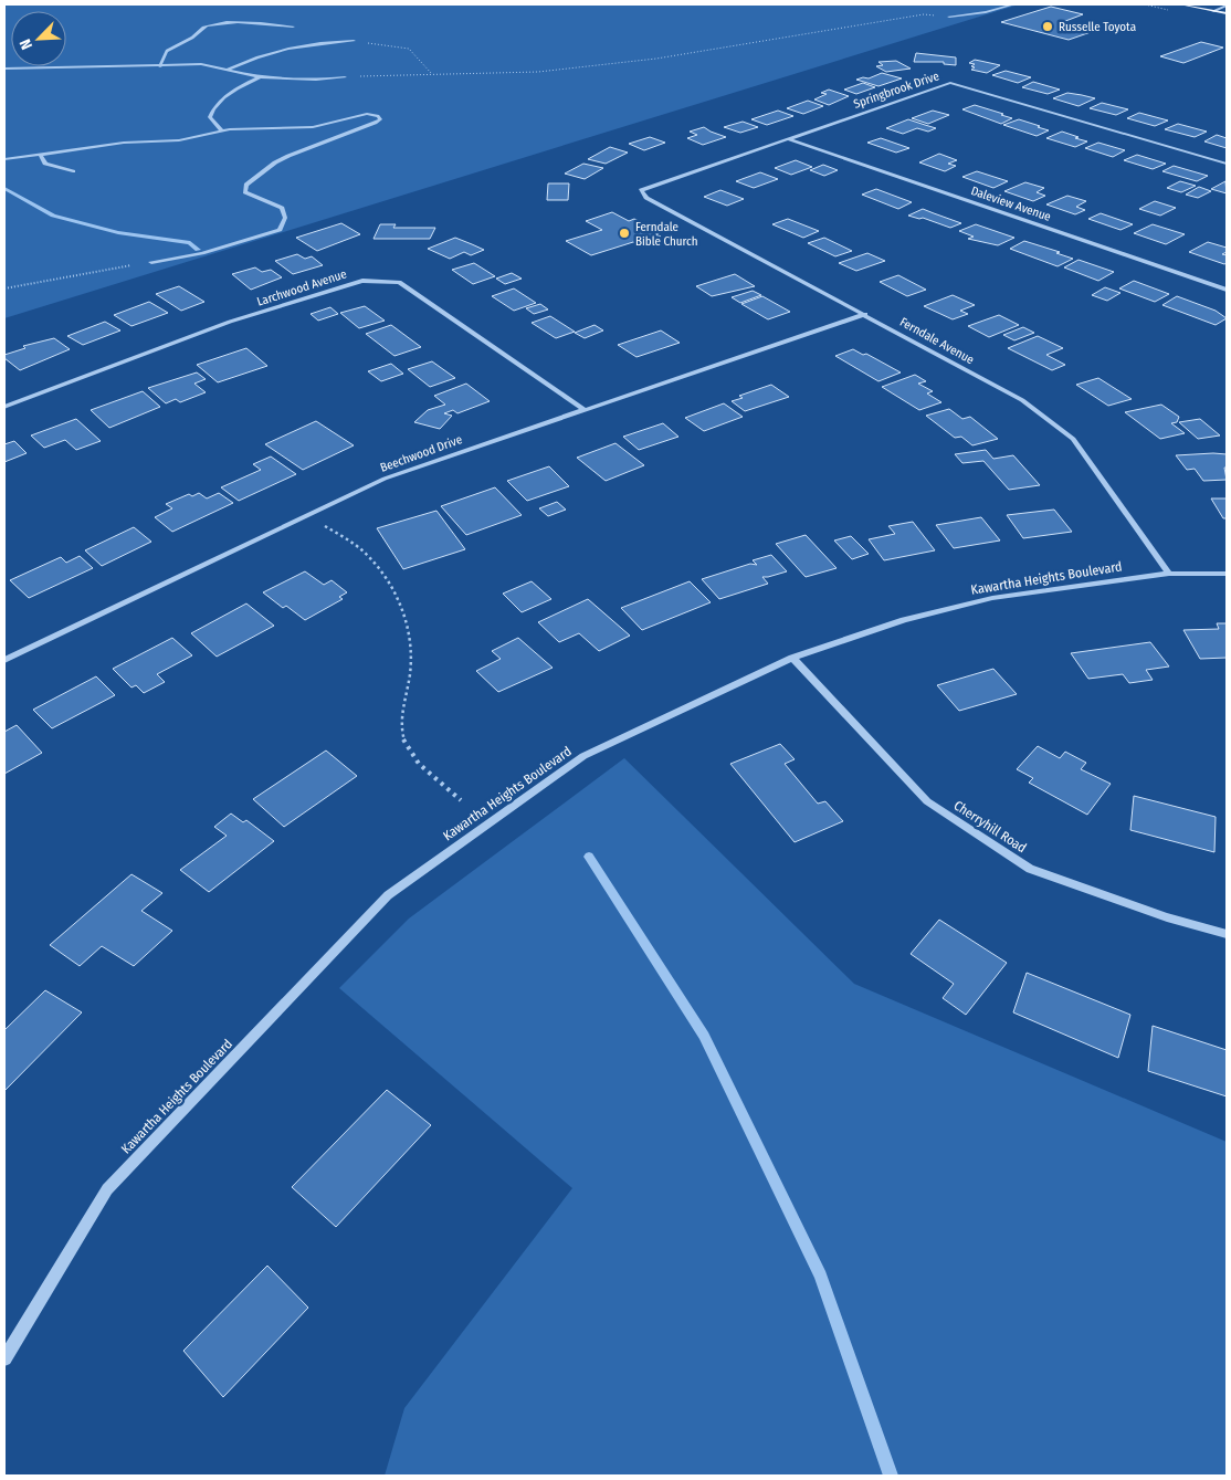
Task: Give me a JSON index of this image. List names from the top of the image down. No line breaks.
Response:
{"streets":{"street":["Springbrook Drive","Daleview Avenue","Larchwood Avenue","Ferndale Avenue","Beechwood Drive","Kawartha Heights Boulevard","Cherryhill Road"]},"crossings":[["Springbrook Drive","Daleview Avenue"],["Springbrook Drive","Ferndale Avenue"],["Larchwood Avenue","Beechwood Drive"],["Ferndale Avenue","Beechwood Drive"],["Ferndale Avenue","Kawartha Heights Boulevard"],["Kawartha Heights Boulevard","Cherryhill Road"]],"places":["Russelle Toyota","Ferndale Bible Church"],"north":"bottom left"}
